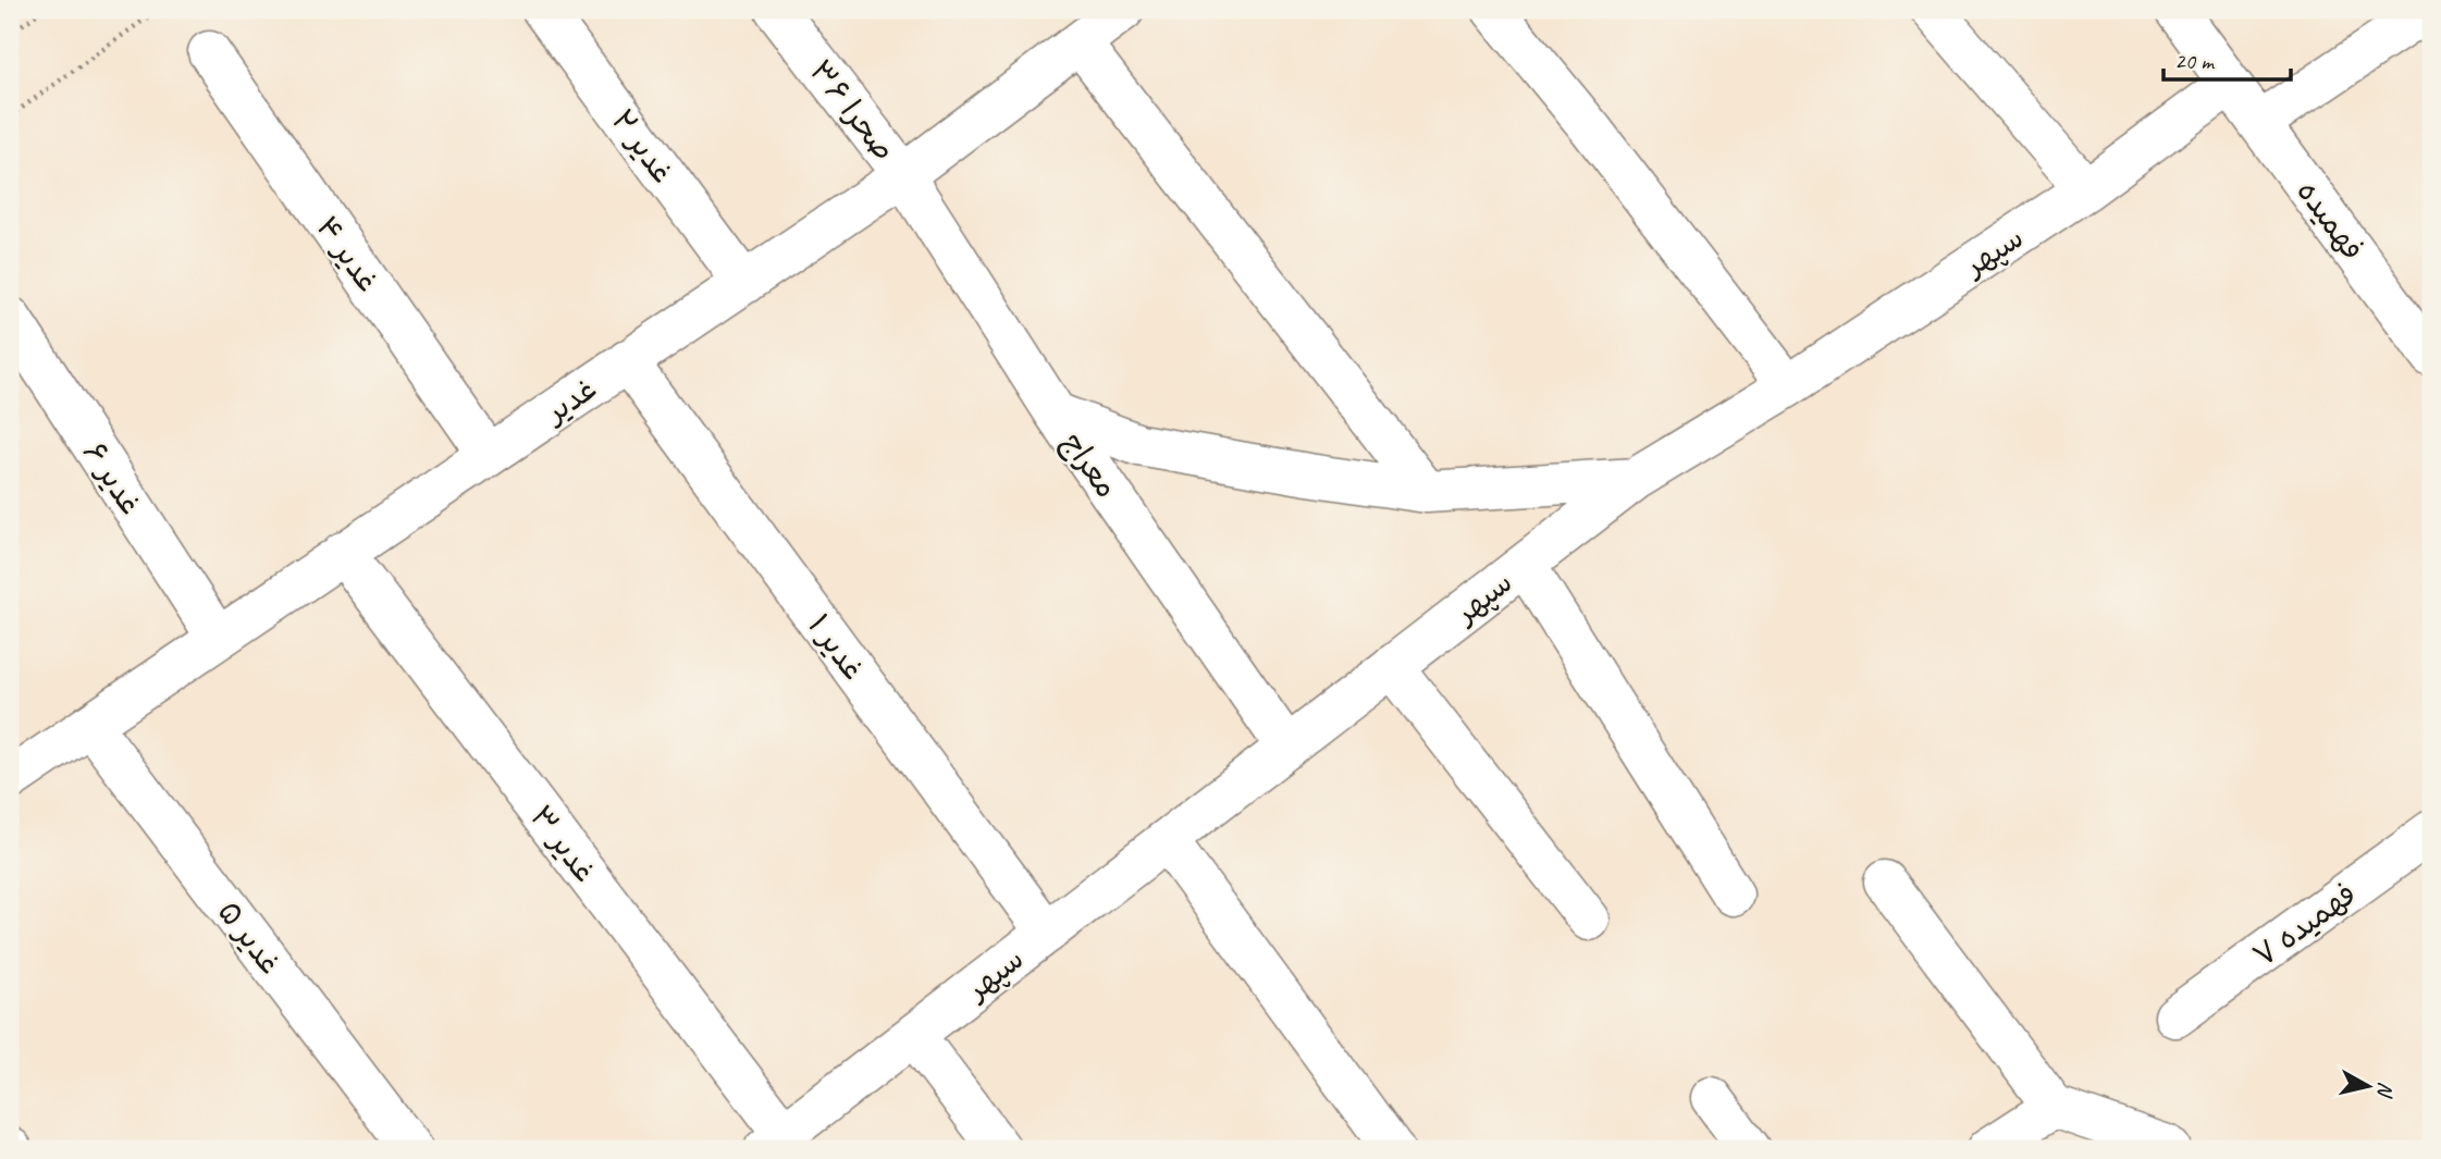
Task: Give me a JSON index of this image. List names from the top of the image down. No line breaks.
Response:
{"streets":{"street":["صحرا ۳۶","غدیر ۲","فهمیده","سپهر","غدیر ۴","غدیر","معراج","غدیر ۶","غدیر ۱","غدیر ۳","فهمیده ۷","غدیر ۵"]},"crossings":[["صحرا ۳۶","غدیر"],["صحرا ۳۶","معراج"],["غدیر ۲","غدیر"],["فهمیده","سپهر"],["سپهر","معراج"],["سپهر","غدیر ۱"],["سپهر","غدیر ۳"],["غدیر ۴","غدیر"],["غدیر","معراج"],["غدیر","غدیر ۶"],["غدیر","غدیر ۱"],["غدیر","غدیر ۳"],["غدیر","غدیر ۵"]],"scale_bar":"20 m","north":"right"}
